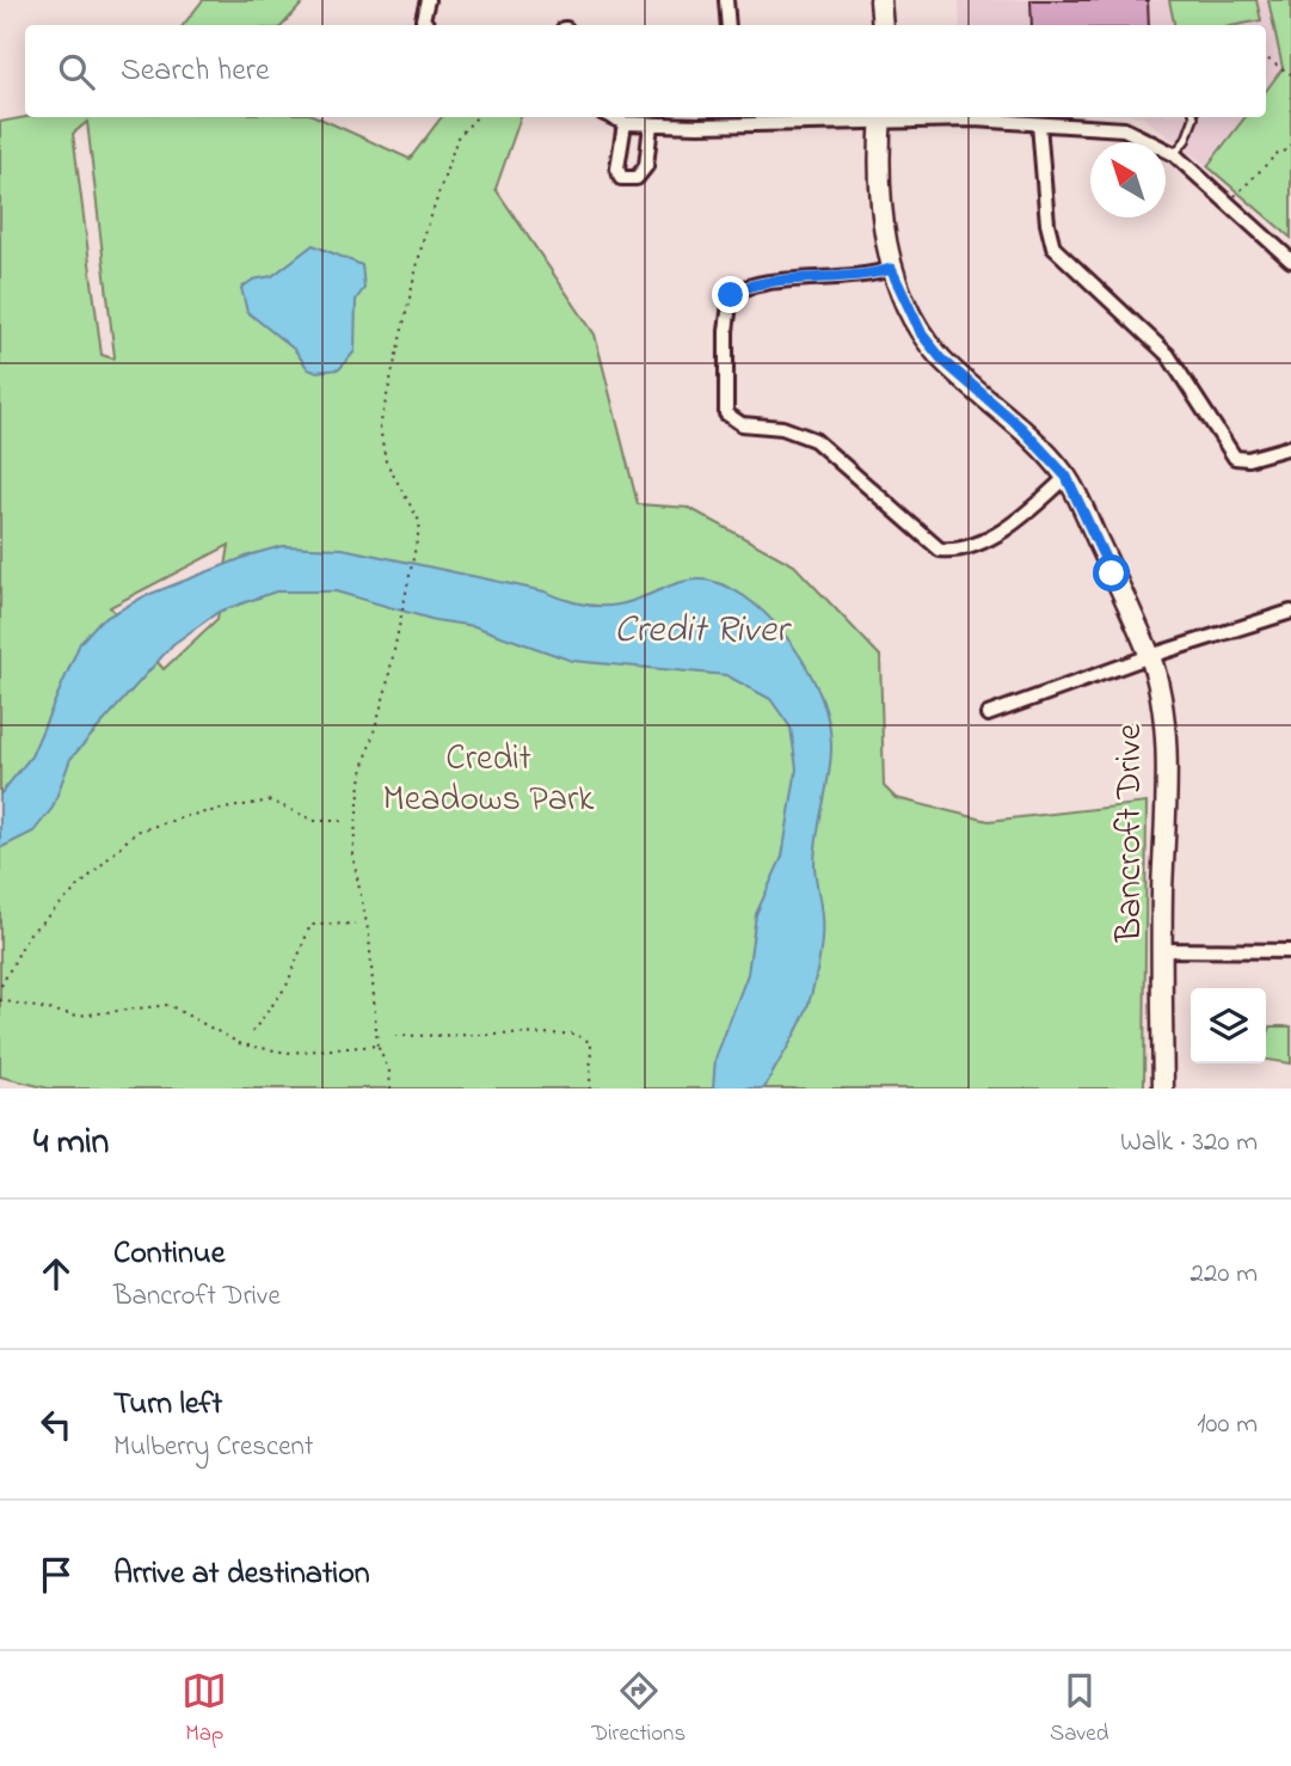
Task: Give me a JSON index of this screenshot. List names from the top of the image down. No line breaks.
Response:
{"streets":{"street":["Bancroft Drive"]},"water":["Credit River"],"parks":["Credit Meadows Park"],"north":"top left","page":{"search":"Search here","heading":["4 min","Walk · 320 m"],"list":[["Continue","Bancroft Drive","220 m"],["Turn left","Mulberry Crescent","100 m"],"Arrive at destination"],"nav":["Map","Directions","Saved"]}}
